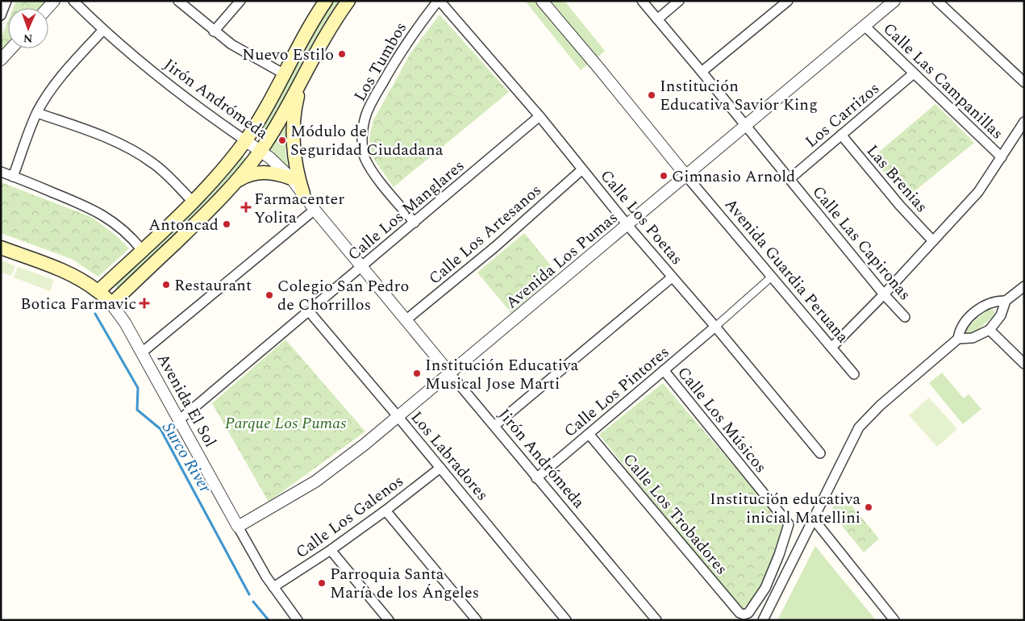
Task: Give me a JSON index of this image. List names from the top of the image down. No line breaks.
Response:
{"streets":{"main road":["Avenida El Sol"],"street":["Los Tumbos","Calle Las Campanillas","Jirón Andrómeda","Los Carrizos","Las Brenias","Calle Los Manglares","Calle Los Poetas","Calle Los Artesanos","Calle Las Capironas","Avenida Los Pumas","Avenida Guardia Peruana","Calle Los Pintores","Calle Los Músicos","Los Labradores","Calle Los Trobadores","Calle Los Galenos"]},"crossings":[["Los Tumbos","Calle Los Manglares"],["Los Tumbos","Calle Los Poetas"],["Calle Las Campanillas","Los Carrizos"],["Calle Las Campanillas","Avenida Los Pumas"],["Jirón Andrómeda","Calle Los Manglares"],["Jirón Andrómeda","Calle Los Artesanos"],["Jirón Andrómeda","Avenida Los Pumas"],["Jirón Andrómeda","Calle Los Pintores"],["Los Carrizos","Las Brenias"],["Los Carrizos","Calle Las Capironas"],["Calle Los Manglares","Calle Los Poetas"],["Calle Los Manglares","Avenida El Sol"],["Calle Los Manglares","Los Labradores"],["Calle Los Poetas","Calle Los Artesanos"],["Calle Los Poetas","Avenida Los Pumas"],["Calle Los Poetas","Calle Los Pintores"],["Calle Las Capironas","Avenida Los Pumas"],["Avenida Los Pumas","Avenida Guardia Peruana"],["Avenida Los Pumas","Avenida El Sol"],["Avenida Los Pumas","Los Labradores"],["Calle Los Pintores","Calle Los Músicos"],["Calle Los Pintores","Calle Los Trobadores"],["Avenida El Sol","Calle Los Galenos"],["Calle Los Músicos","Calle Los Trobadores"],["Los Labradores","Calle Los Galenos"]],"water":["Surco River"],"parks":["Parque Los Pumas"],"places":{"other":["Nuevo Estilo","Institución Educativa Savior King","Módulo de Seguridad Ciudadana","Gimnasio Arnold","Antoncad","Restaurant","Colegio San Pedro de Chorrillos","Institución Educativa Musical Jose Marti","Institución educativa inicial Matellini","Parroquia Santa María de los Ángeles"],"health":["Farmacenter Yolita","Botica Farmavic"]},"north":"bottom"}
